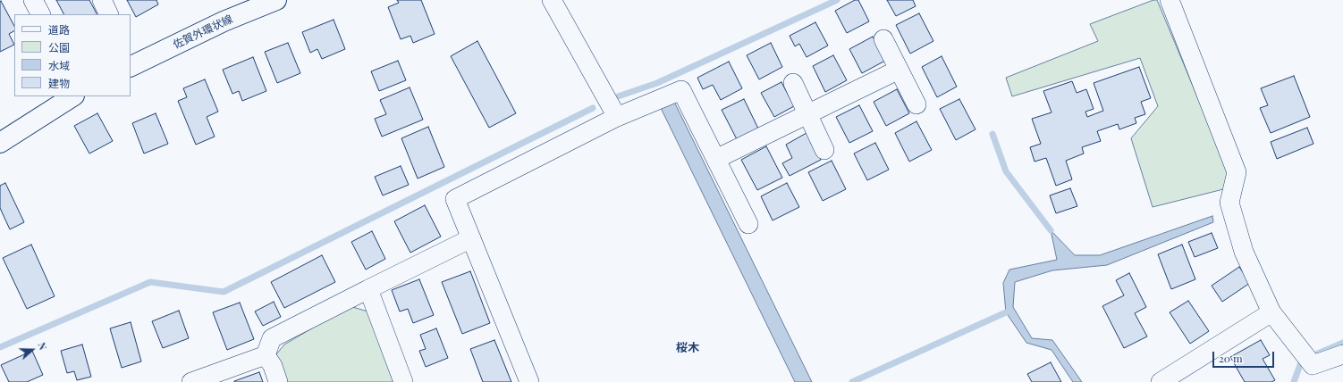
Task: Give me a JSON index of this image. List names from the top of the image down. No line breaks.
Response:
{"streets":{"main road":["佐賀外環状線"]},"districts":["桜木"],"legend":["道路","公園","水域","建物"],"scale_bar":"20 m","north":"right"}
